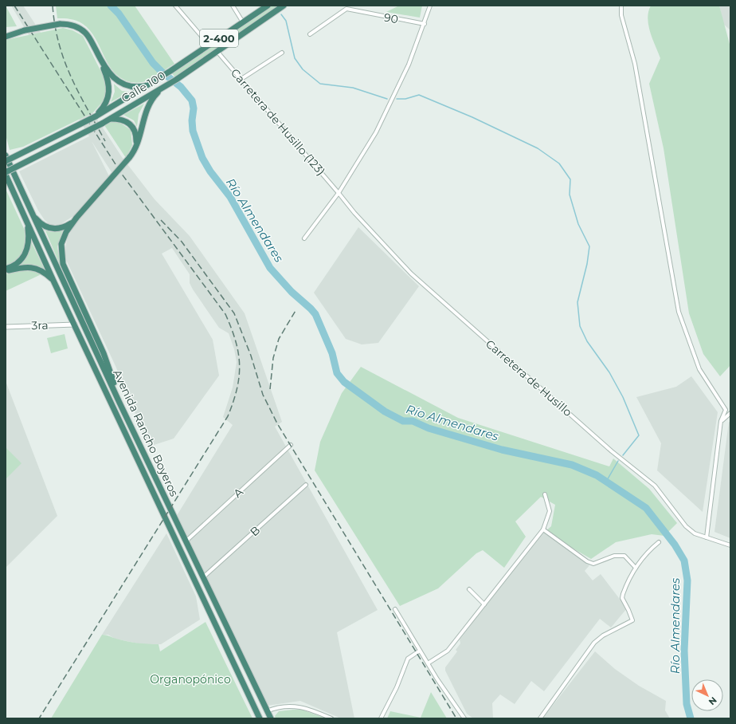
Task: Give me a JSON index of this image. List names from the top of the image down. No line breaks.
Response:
{"streets":{"highway":["2-400","Calle 100","Avenida Rancho Boyeros"],"street":["90","Carretera de Husillo (123)","3ra","Carretera de Husillo","A","B"]},"crossings":[["Calle 100","Carretera de Husillo (123)"],["Calle 100","Avenida Rancho Boyeros"],["Carretera de Husillo (123)","Carretera de Husillo"],["3ra","Avenida Rancho Boyeros"],["Avenida Rancho Boyeros","A"],["Avenida Rancho Boyeros","B"]],"water":["Río Almendares"],"parks":["Organopónico"],"north":"bottom right"}
